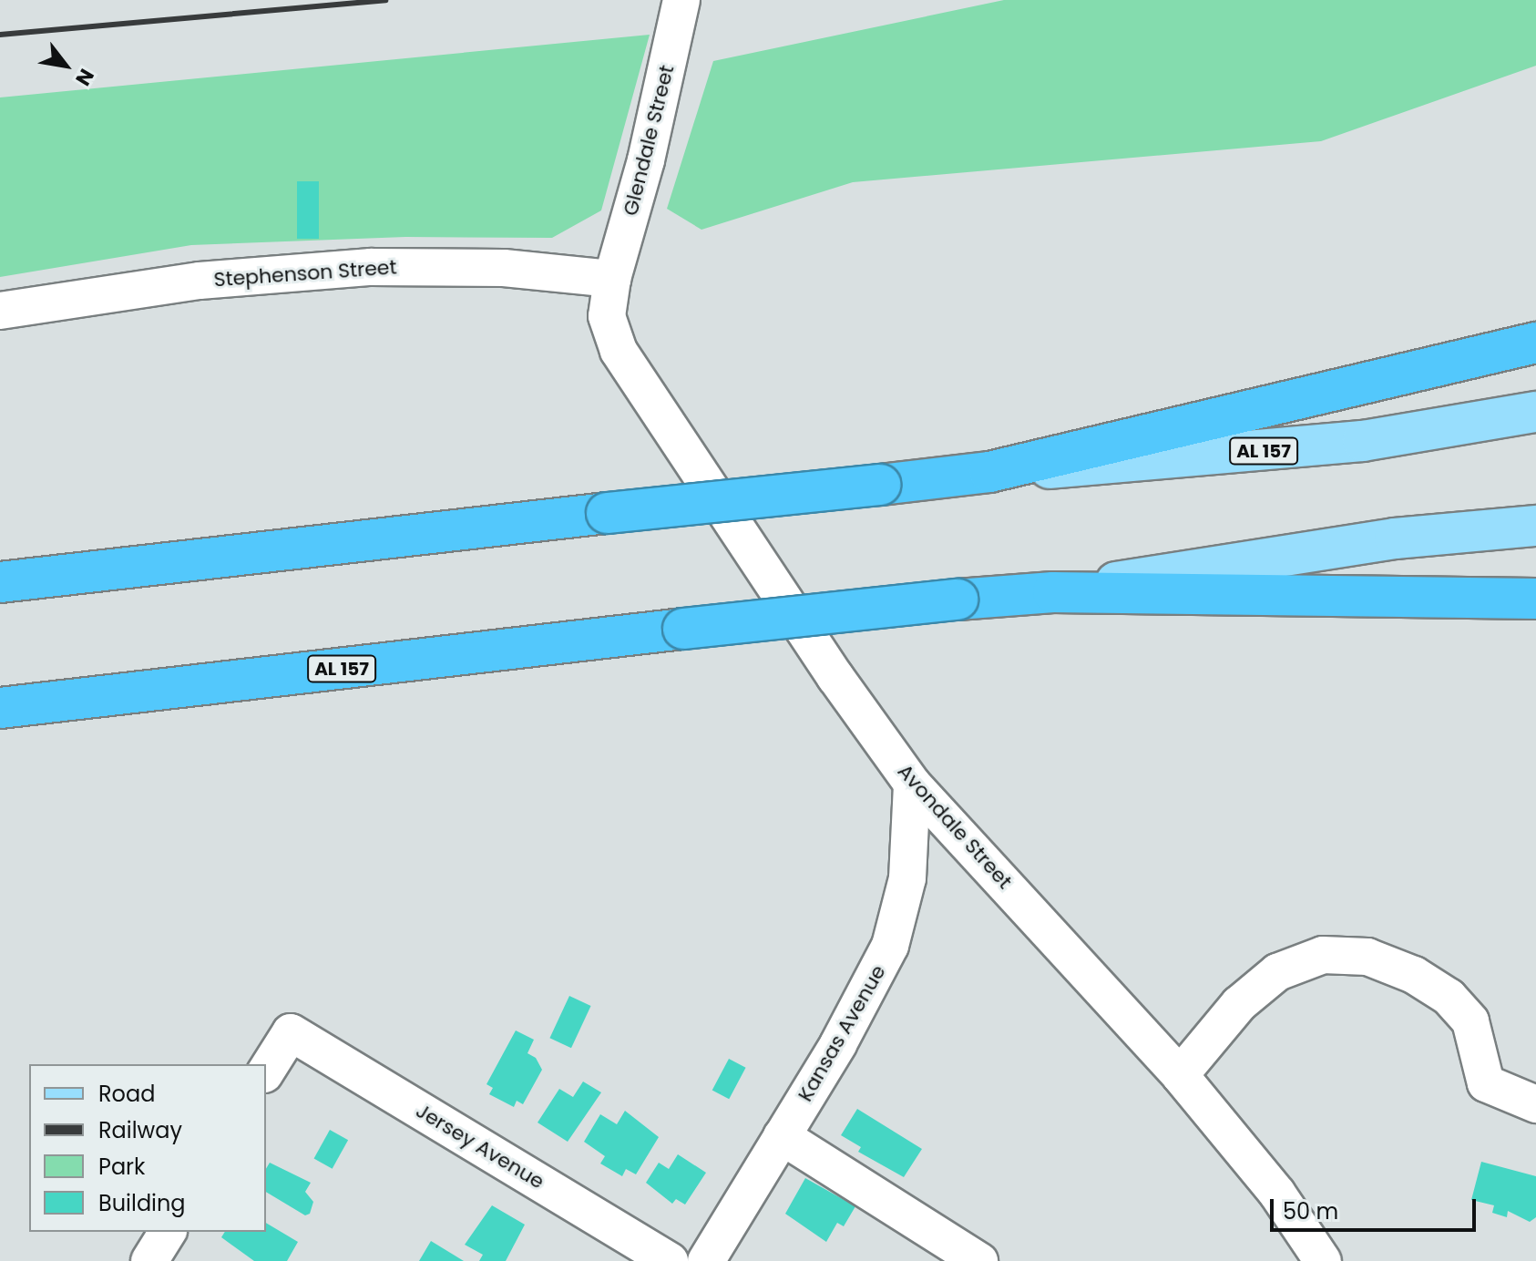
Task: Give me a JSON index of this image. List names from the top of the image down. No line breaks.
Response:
{"streets":{"highway":["AL 157"],"street":["Glendale Street","Stephenson Street","Avondale Street","Kansas Avenue","Jersey Avenue"]},"crossings":[["Glendale Street","Stephenson Street"],["Glendale Street","Avondale Street"],["Stephenson Street","Avondale Street"],["Avondale Street","Kansas Avenue"]],"legend":["Road","Railway","Park","Building"],"scale_bar":"50 m","north":"bottom right"}
